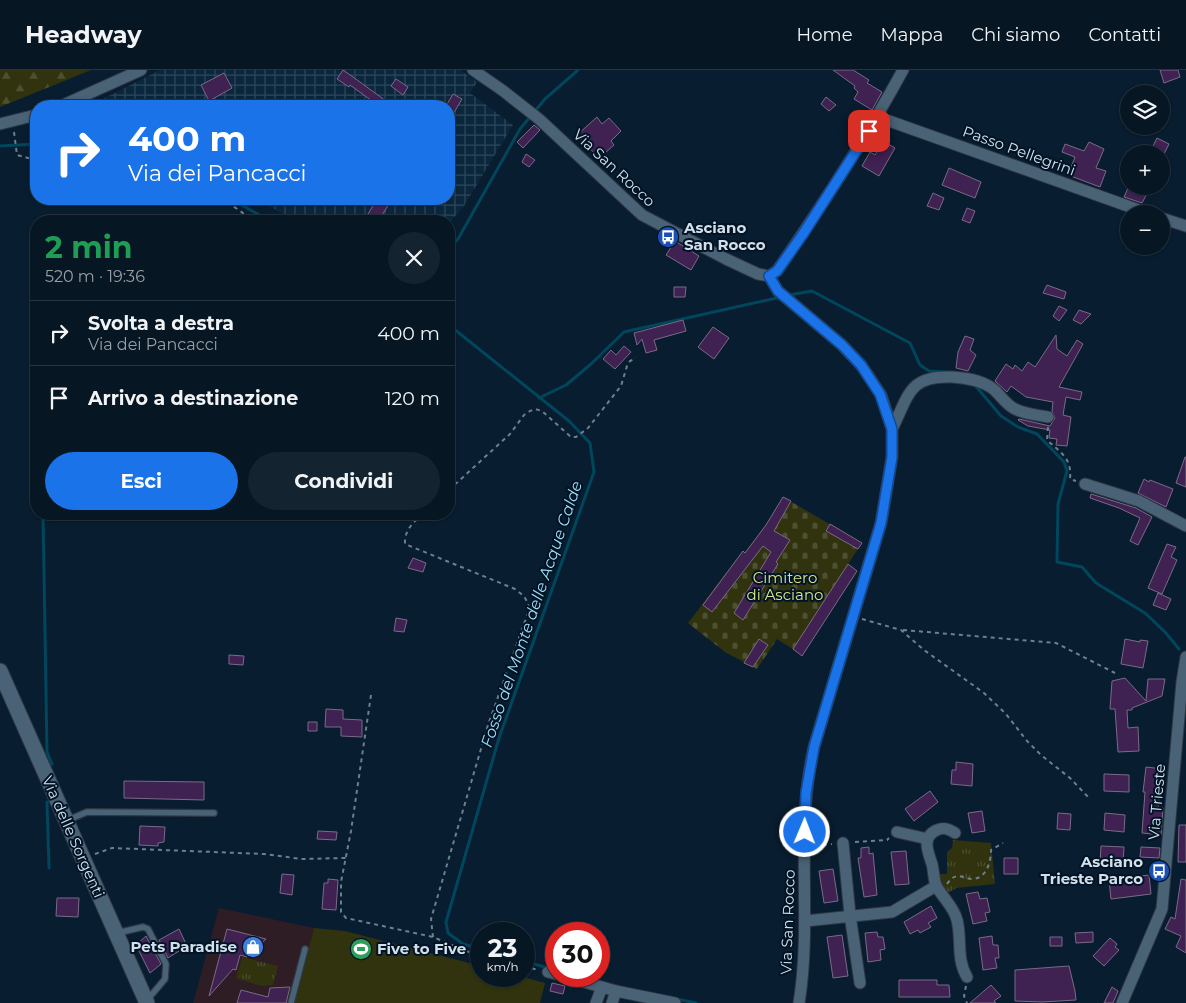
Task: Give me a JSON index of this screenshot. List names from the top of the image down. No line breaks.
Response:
{"streets":{"main road":["Via delle Sorgenti"],"street":["Passo Pellegrini","Via San Rocco","Via Trieste"]},"water":["Fosso del Monte delle Acque Calde"],"parks":["Cimitero di Asciano"],"places":{"bus stop":["Asciano San Rocco","Asciano Trieste Parco"],"shop":["Pets Paradise"],"sports":["Five to Five"]},"page":{"header":"Headway","nav":["Home","Mappa","Chi siamo","Contatti"],"map_buttons":["+","−"],"turn":["400 m","Via dei Pancacci"],"heading":["2 min","520 m · 19:36"],"list":[{"name":"Svolta a destra","note":"Via dei Pancacci","value":"400 m"},{"name":"Arrivo a destinazione","value":"120 m"}],"buttons":["Esci","Condividi"],"speed":"23 km/h","limit":"30"}}
